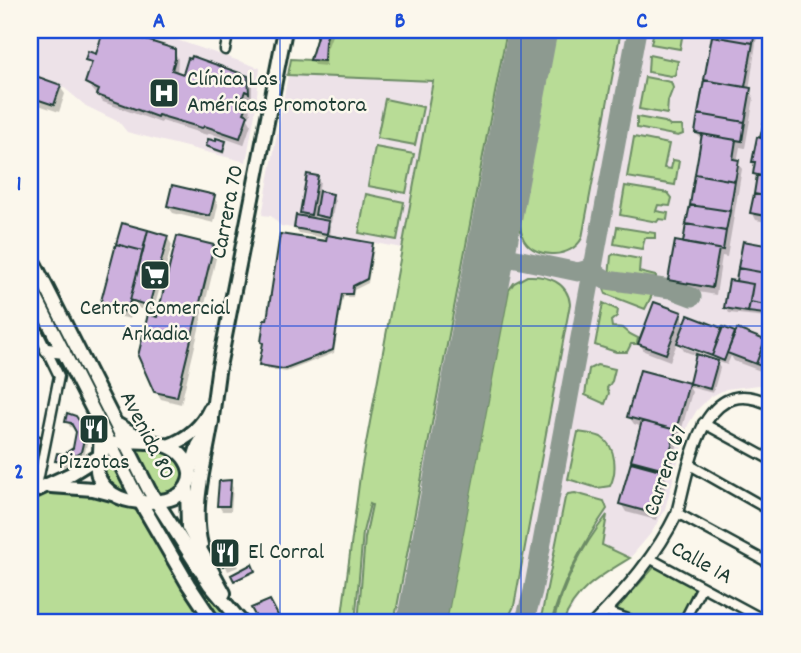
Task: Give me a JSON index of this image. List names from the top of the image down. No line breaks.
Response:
{"streets":{"main road":["Carrera 70","Avenida 80"],"street":["Carrera 67","Calle 1A"]},"crossings":[["Carrera 70","Avenida 80"],["Carrera 67","Calle 1A"]],"places":{"hospital":["Clínica Las Américas Promotora"],"supermarket":["Centro Comercial Arkadia"],"restaurant":["Pizzotas","El Corral"]},"grid":{"columns":["A","B","C"],"rows":["1","2"]}}
